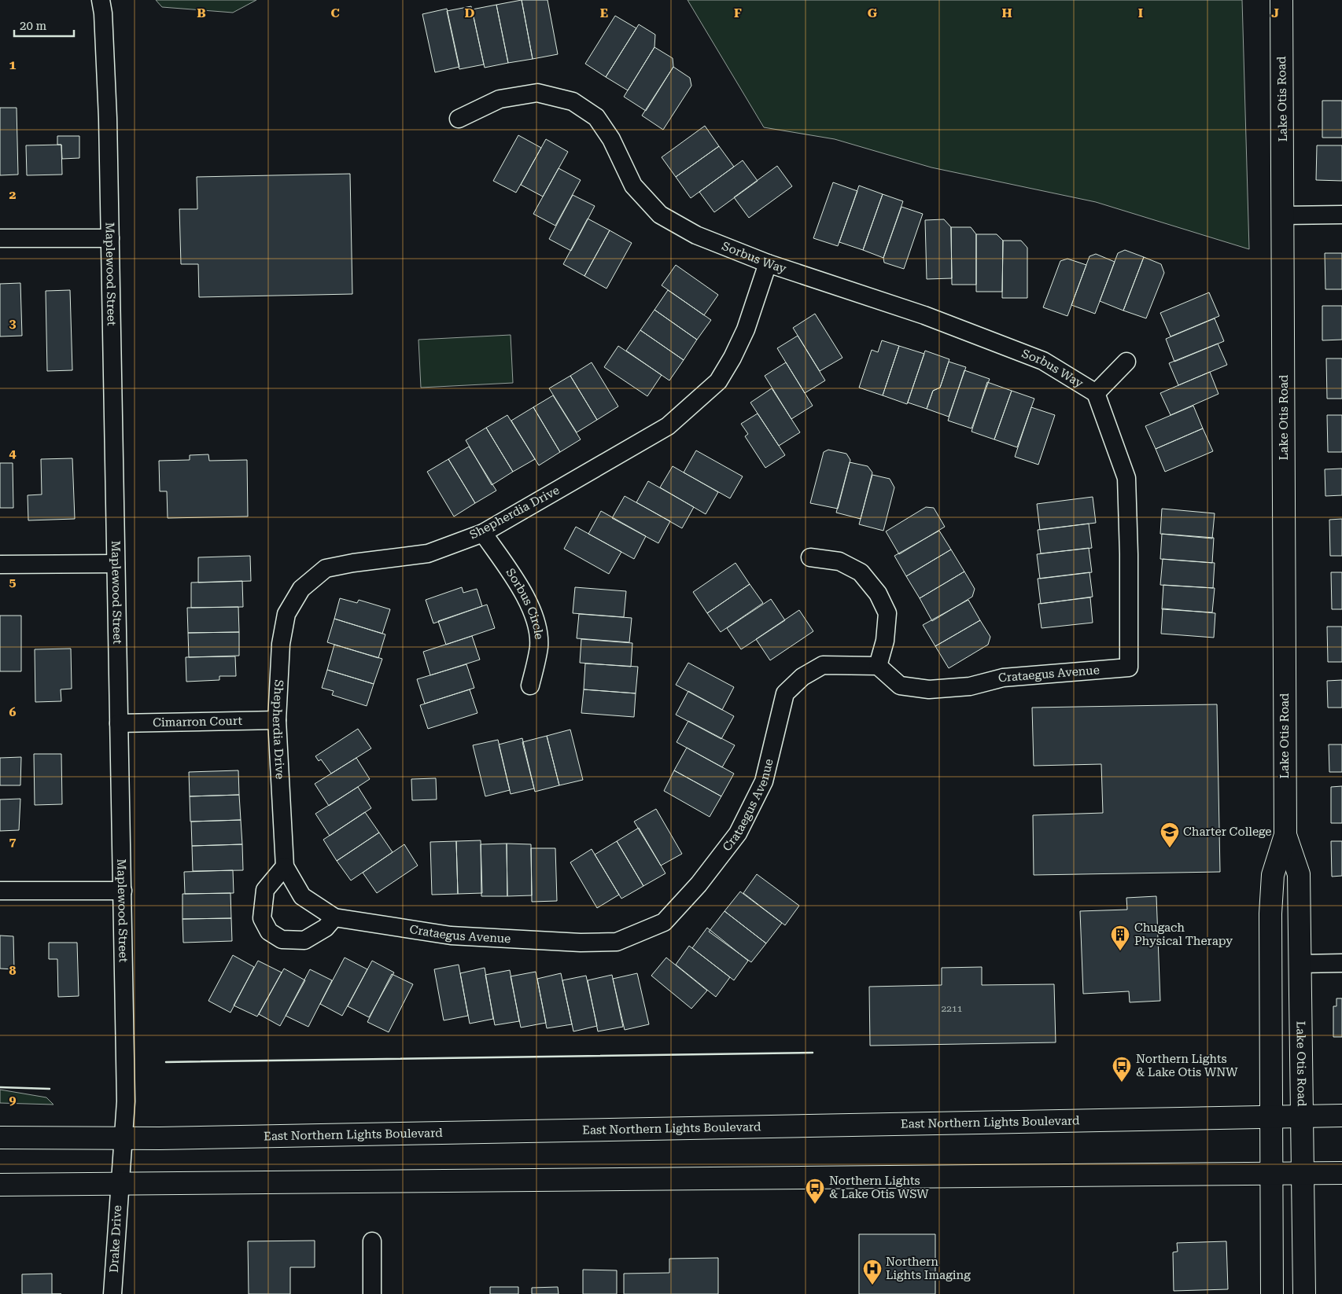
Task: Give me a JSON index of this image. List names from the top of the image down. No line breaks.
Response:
{"streets":{"main road":["Lake Otis Road","East Northern Lights Boulevard"],"street":["Sorbus Way","Maplewood Street","Shepherdia Drive","Sorbus Circle","Crataegus Avenue","Cimarron Court","Drake Drive"]},"crossings":[["Lake Otis Road","East Northern Lights Boulevard"],["Sorbus Way","Shepherdia Drive"],["Sorbus Way","Crataegus Avenue"],["Maplewood Street","Cimarron Court"],["Maplewood Street","East Northern Lights Boulevard"],["Maplewood Street","Drake Drive"],["Shepherdia Drive","Sorbus Circle"],["Shepherdia Drive","Cimarron Court"]],"places":{"school or university":["Charter College"],"building":["Chugach Physical Therapy"],"bus stop":["Northern Lights & Lake Otis WNW","Northern Lights & Lake Otis WSW"],"hospital":["Northern Lights Imaging"]},"house_numbers":["2211"],"scale_bar":"20 m","grid":{"columns":["B","C","D","E","F","G","H","I","J"],"rows":["1","2","3","4","5","6","7","8","9"]}}
